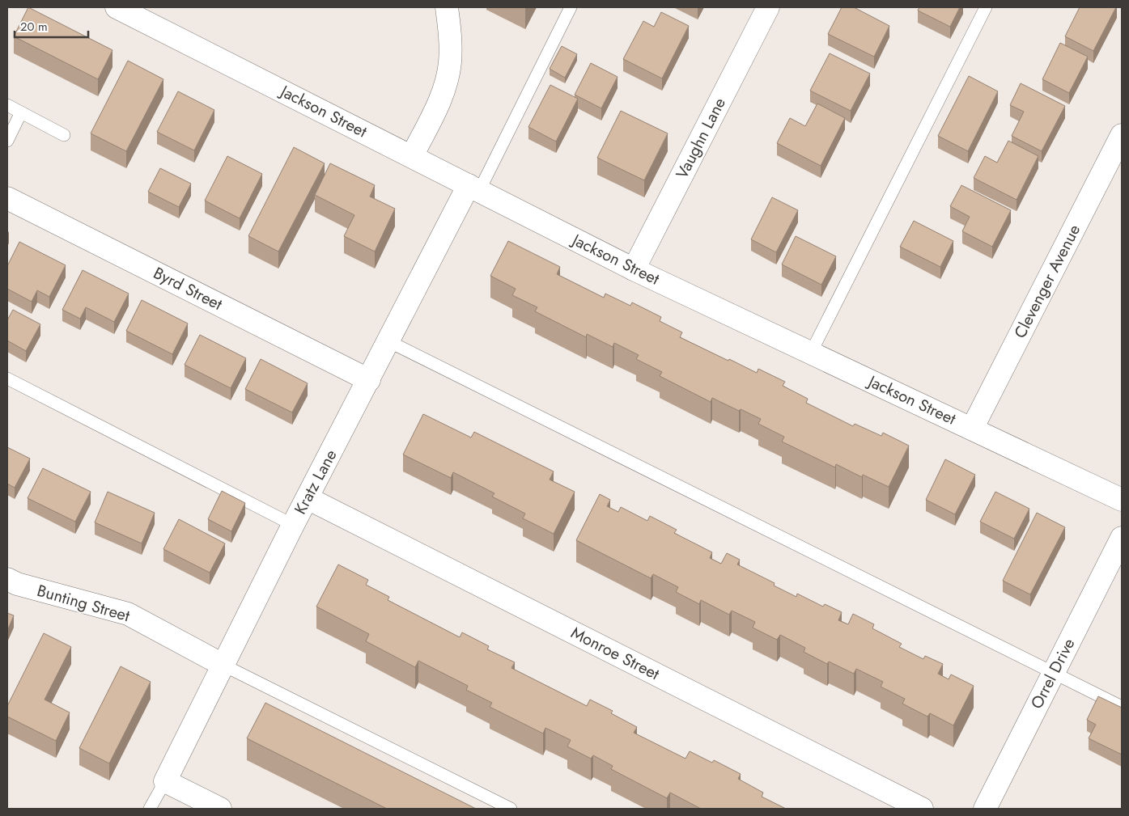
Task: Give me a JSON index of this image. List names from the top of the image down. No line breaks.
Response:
{"streets":{"street":["Jackson Street","Vaughn Lane","Clevenger Avenue","Byrd Street","Kratz Lane","Bunting Street","Monroe Street","Orrel Drive"]},"crossings":[["Jackson Street","Vaughn Lane"],["Jackson Street","Clevenger Avenue"],["Jackson Street","Kratz Lane"],["Byrd Street","Kratz Lane"],["Kratz Lane","Bunting Street"],["Kratz Lane","Monroe Street"]],"scale_bar":"20 m"}
